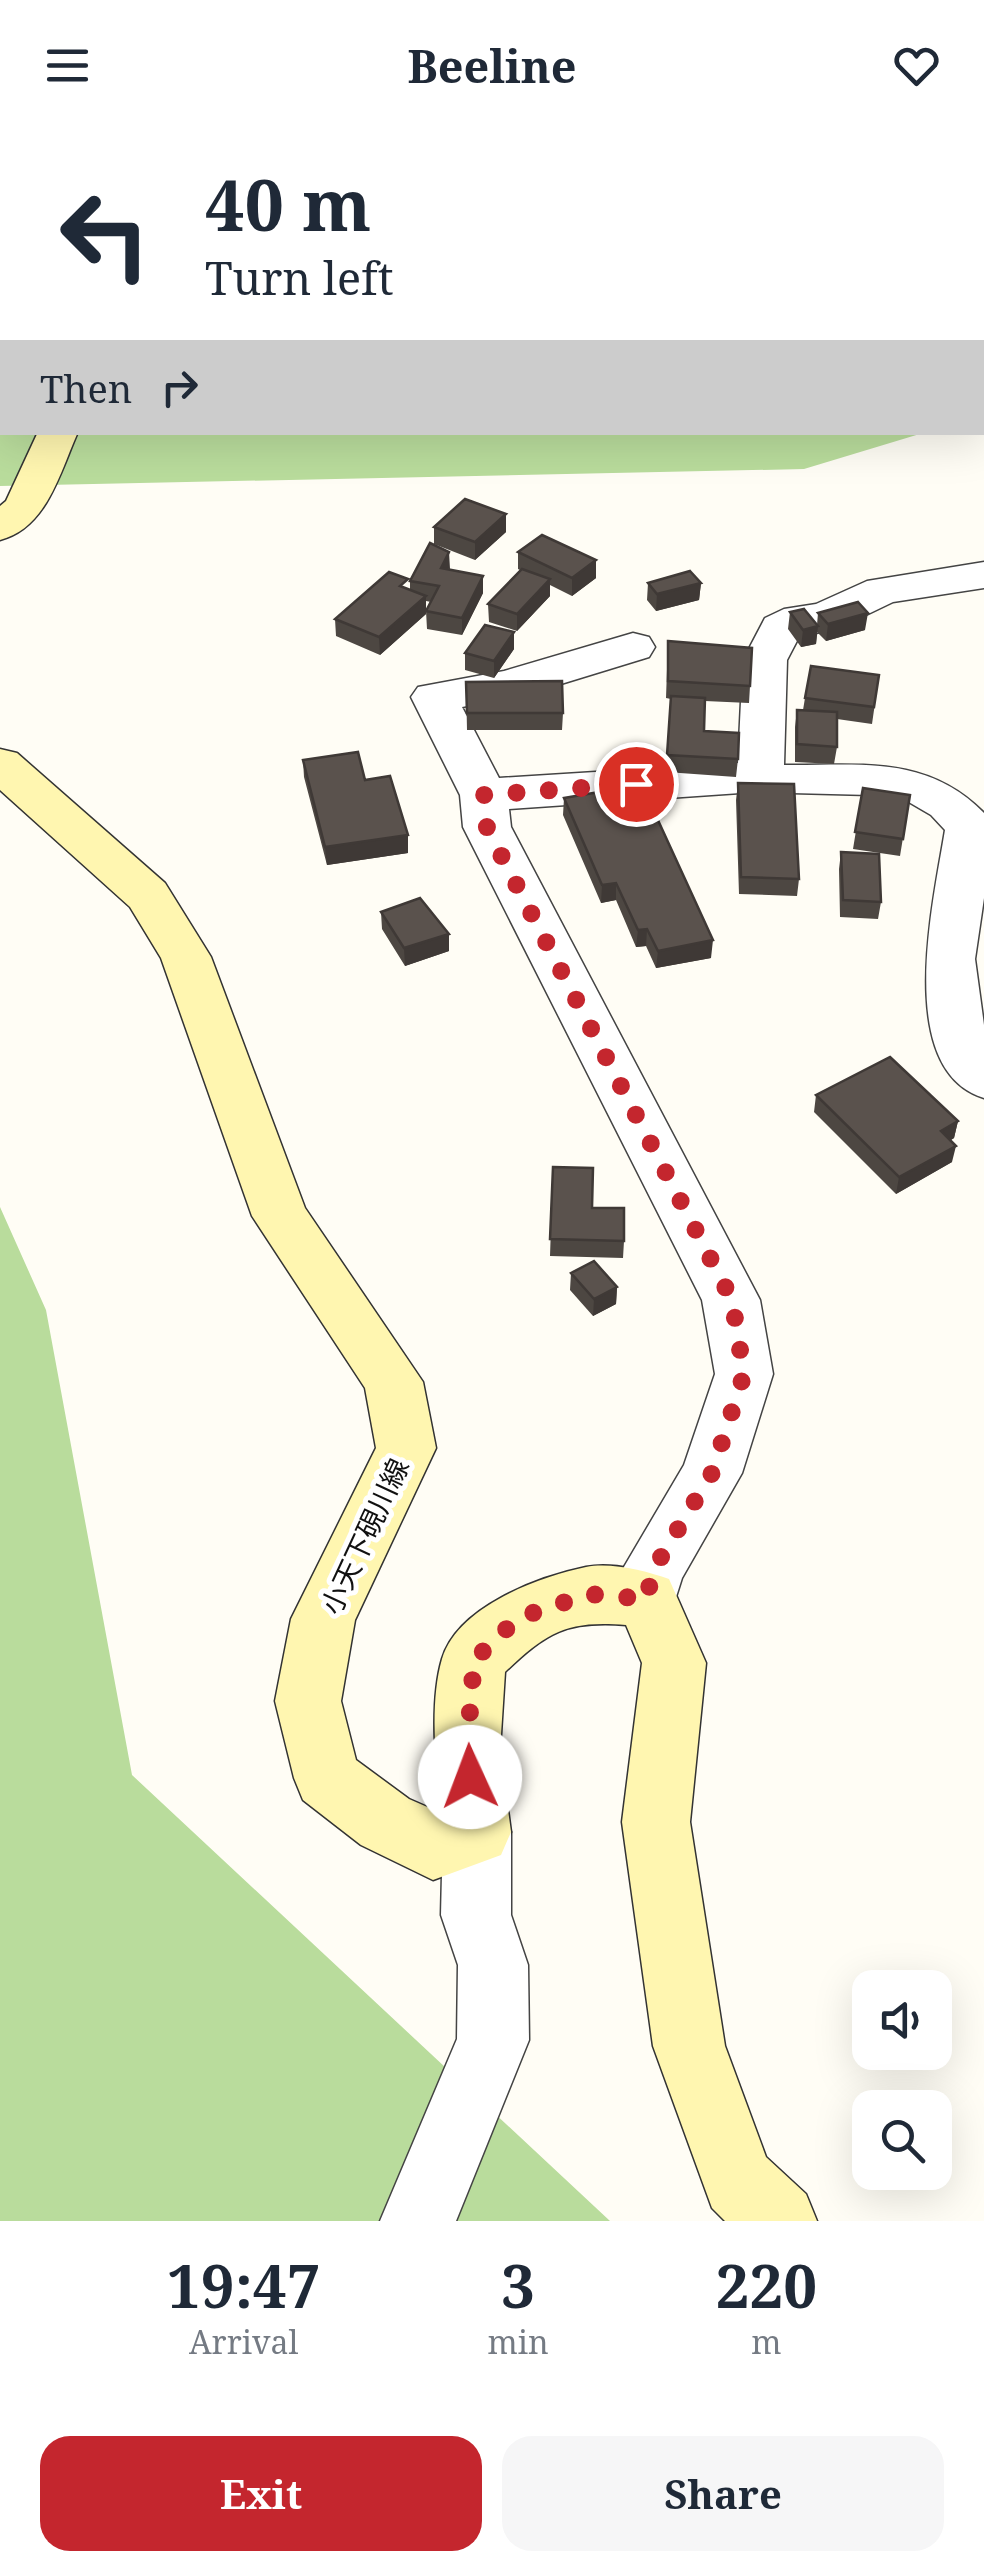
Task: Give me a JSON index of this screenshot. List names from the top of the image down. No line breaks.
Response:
{"streets":{"main road":["小天下硯川線"]},"page":{"header":"Beeline","turn":["40 m","Turn left"],"then":"Then","eta":["19:47","Arrival","3","min","220","m"],"buttons":["Exit","Share"]}}
